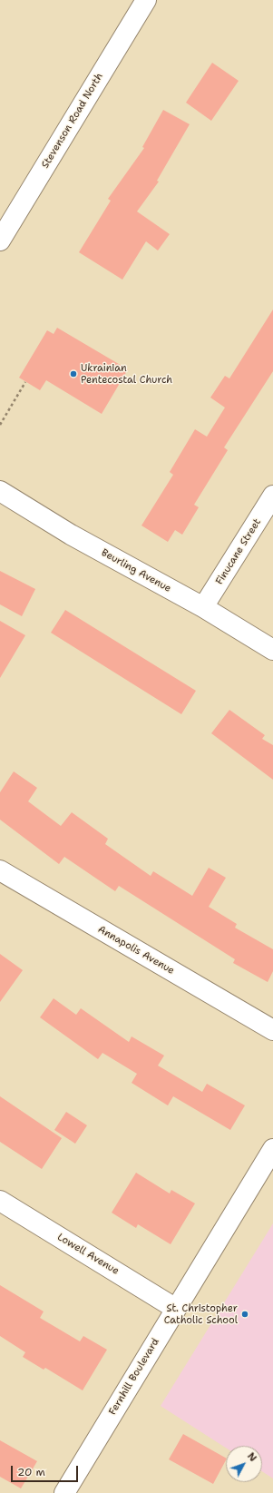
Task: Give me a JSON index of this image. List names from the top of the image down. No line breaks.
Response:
{"streets":{"street":["Stevenson Road North","Finucane Street","Beurling Avenue","Annapolis Avenue","Lowell Avenue","Fernhill Boulevard"]},"crossings":[["Finucane Street","Beurling Avenue"],["Lowell Avenue","Fernhill Boulevard"]],"places":["Ukrainian Pentecostal Church","St. Christopher Catholic School"],"scale_bar":"20 m","north":"top right"}
